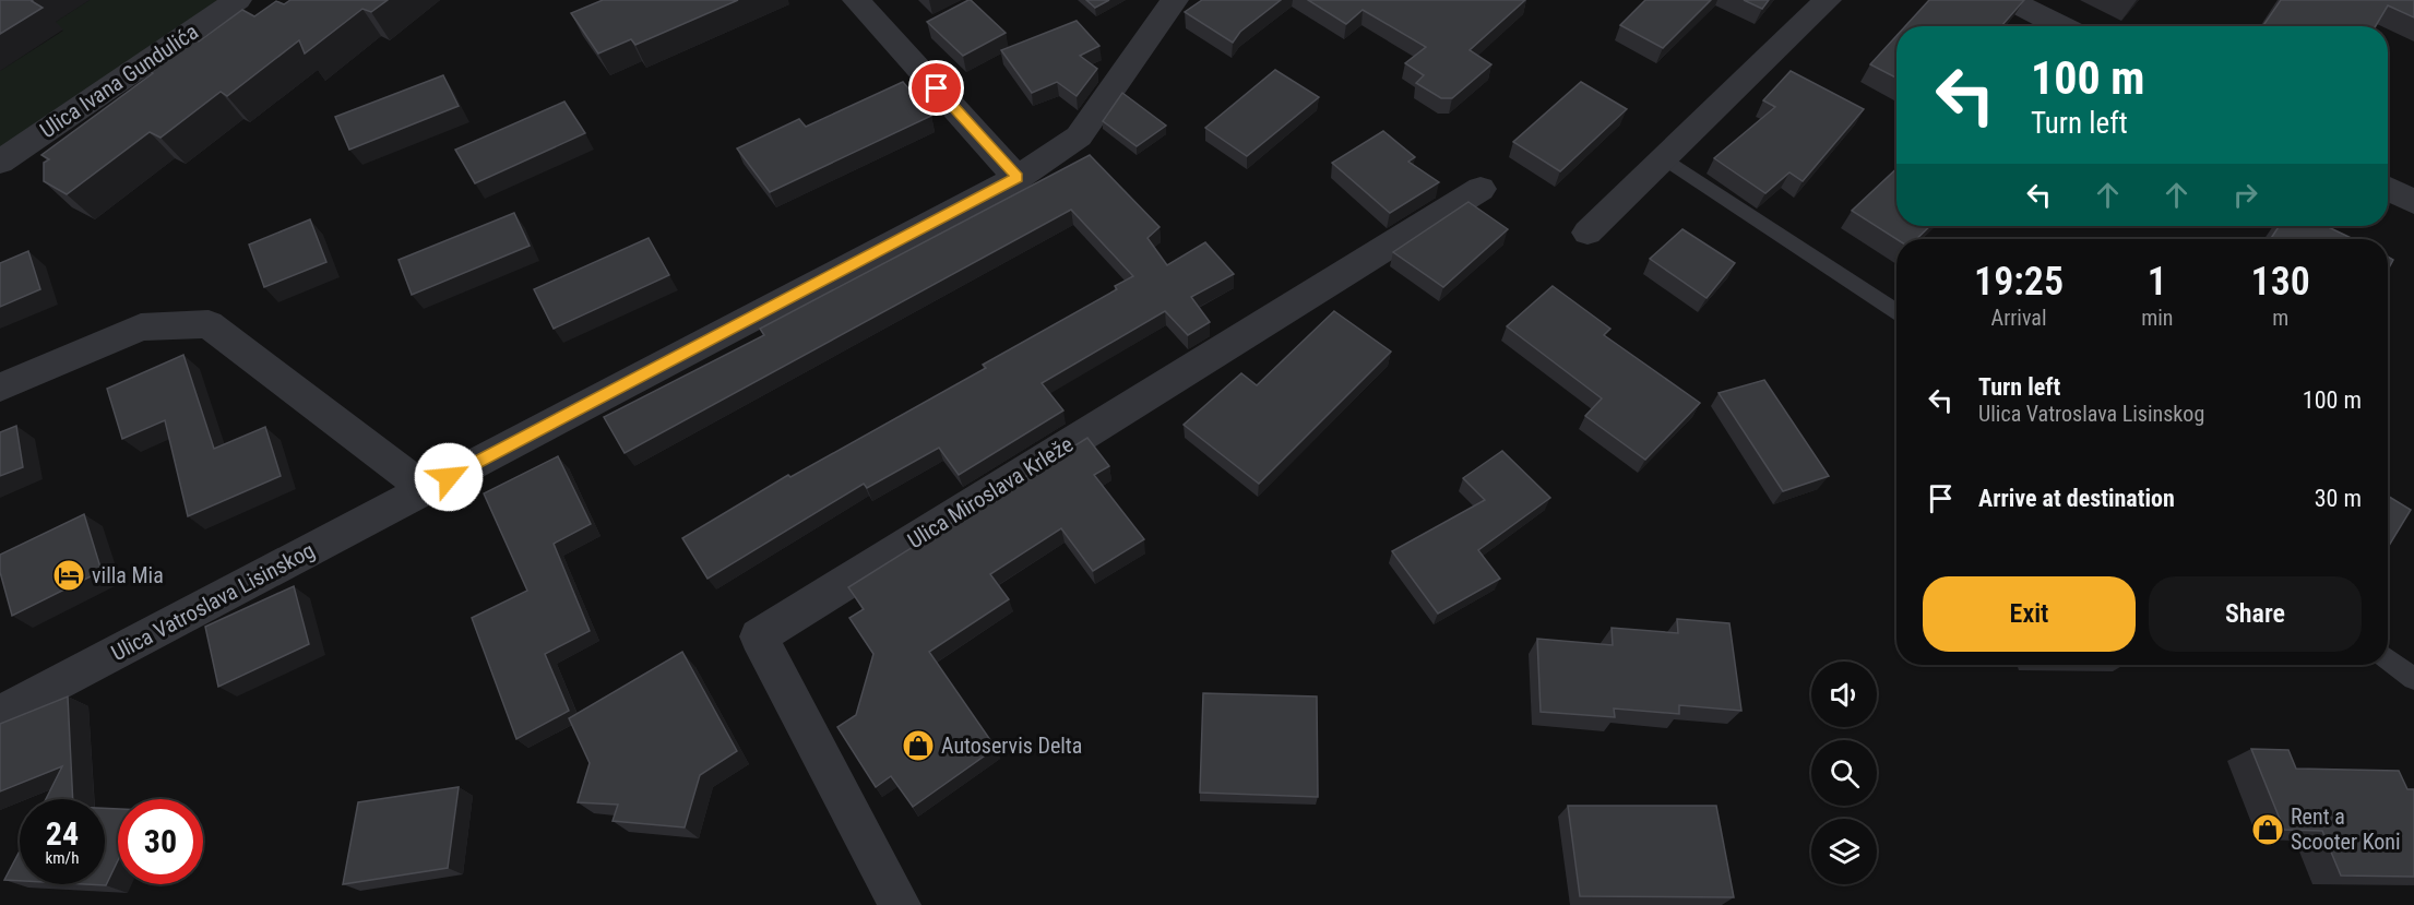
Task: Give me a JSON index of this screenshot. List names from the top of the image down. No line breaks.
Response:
{"streets":{"street":["Ulica Ivana Gundulića","Ulica Miroslava Krleže","Ulica Vatroslava Lisinskog"]},"places":{"hotel":["villa Mia"],"shop":["Autoservis Delta","Rent a Scooter Koni"]},"page":{"turn":["100 m","Turn left"],"eta":["19:25","Arrival","1","min","130","m"],"list":[{"name":"Turn left","note":"Ulica Vatroslava Lisinskog","value":"100 m"},{"name":"Arrive at destination","value":"30 m"}],"buttons":["Exit","Share"],"speed":"24 km/h","limit":"30"}}
